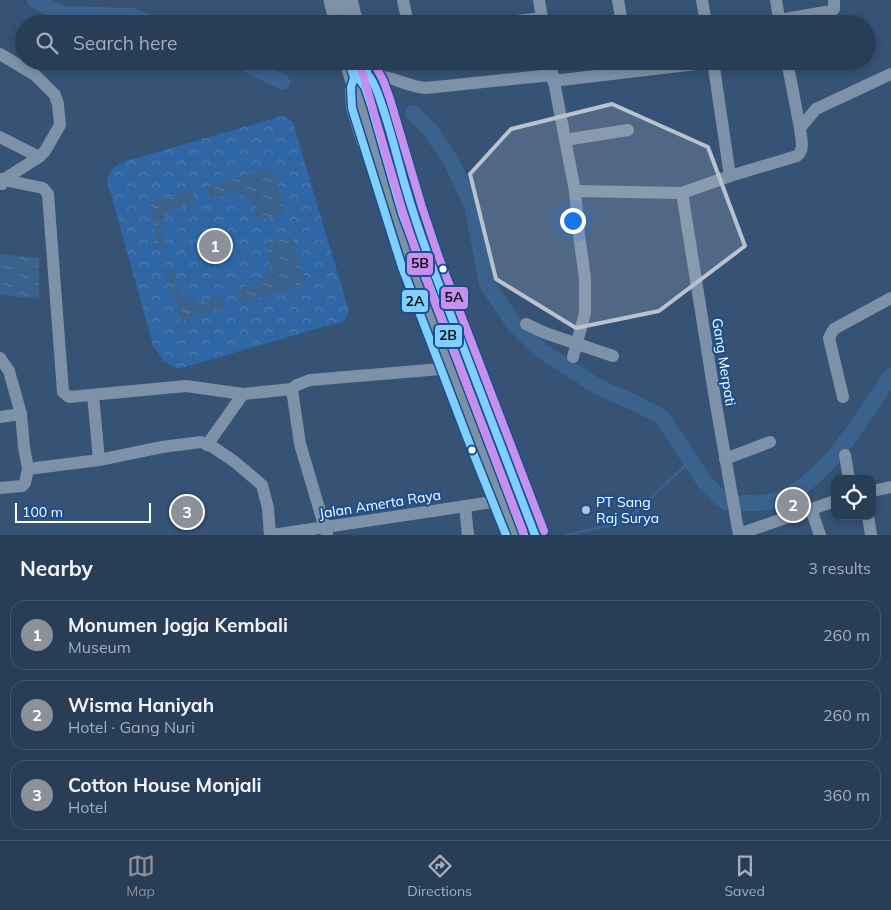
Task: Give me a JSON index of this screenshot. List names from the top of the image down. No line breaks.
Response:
{"streets":{"street":["Gang Merpati","Jalan Amerta Raya"]},"places":["PT Sang Raj Surya"],"lines":["transit line 2A","transit line 2B","transit line 5A","transit line 5B"],"scale_bar":"100 m","page":{"search":"Search here","pins":["1","2","3"],"scale":"100 m","heading":["Nearby","3 results"],"list":[{"mark":"1","name":"Monumen Jogja Kembali","note":"Museum","value":"260 m"},{"mark":"2","name":"Wisma Haniyah","note":"Hotel · Gang Nuri","value":"260 m"},{"mark":"3","name":"Cotton House Monjali","note":"Hotel","value":"360 m"}],"nav":["Map","Directions","Saved"]}}
